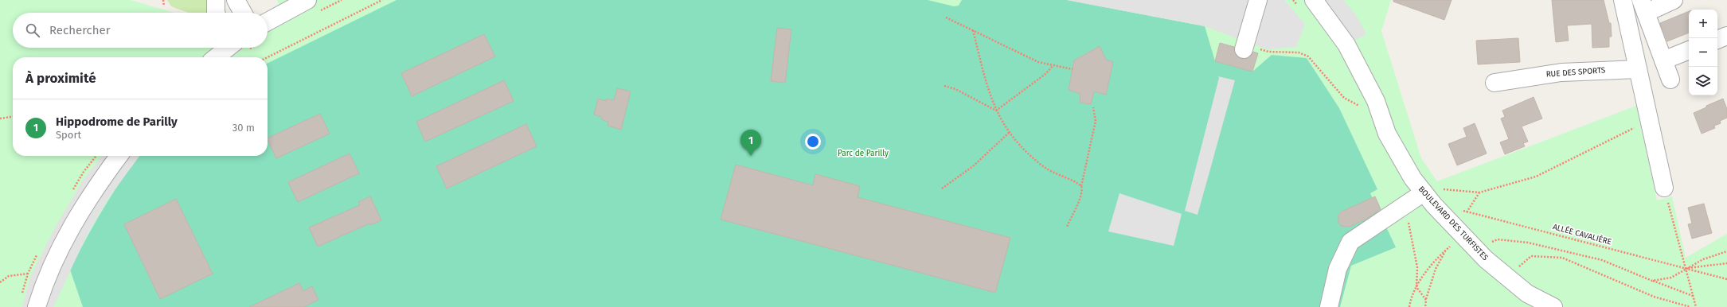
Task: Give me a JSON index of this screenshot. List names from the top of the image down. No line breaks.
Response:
{"streets":{"street":["RUE DES SPORTS","BOULEVARD DES TURFISTES"],"path":["ALLÉE CAVALIÈRE"]},"parks":["Parc de Parilly"],"page":{"map_buttons":["+","−"],"search":"Rechercher","heading":"À proximité","list":[{"mark":"1","name":"Hippodrome de Parilly","note":"Sport","value":"30 m"}],"pins":"1"}}
